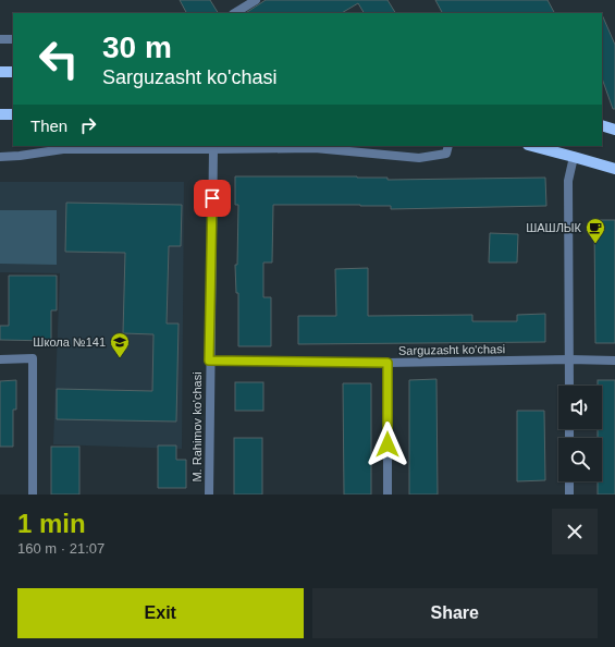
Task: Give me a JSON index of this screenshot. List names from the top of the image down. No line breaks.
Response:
{"streets":{"street":["Sarguzasht ko'chasi","M. Rahimov ko'chasi"]},"crossings":[["Sarguzasht ko'chasi","M. Rahimov ko'chasi"]],"places":{"cafe":["ШАШЛЫК"],"school or university":["Школа №141"]},"page":{"turn":["30 m","Sarguzasht ko'chasi"],"then":"Then","heading":["1 min","160 m · 21:07"],"buttons":["Exit","Share"]}}
